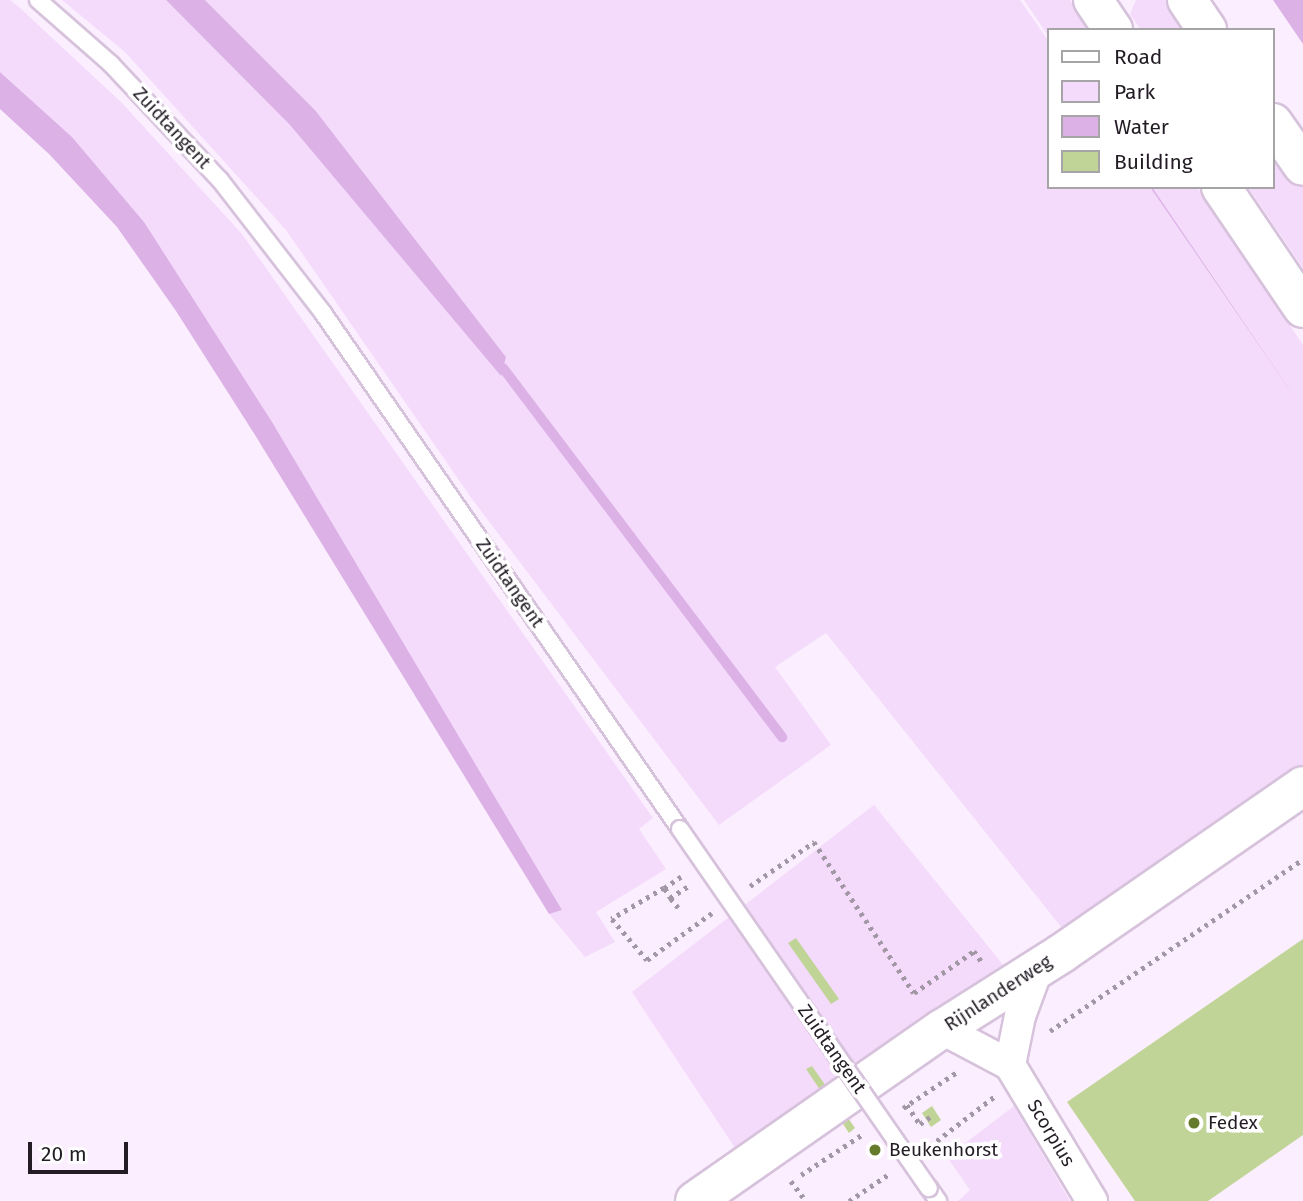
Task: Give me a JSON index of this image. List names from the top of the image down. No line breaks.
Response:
{"streets":{"street":["Rijnlanderweg","Scorpius"],"lane":["Zuidtangent"]},"places":["Fedex","Beukenhorst"],"legend":["Road","Park","Water","Building"],"scale_bar":"20 m"}
